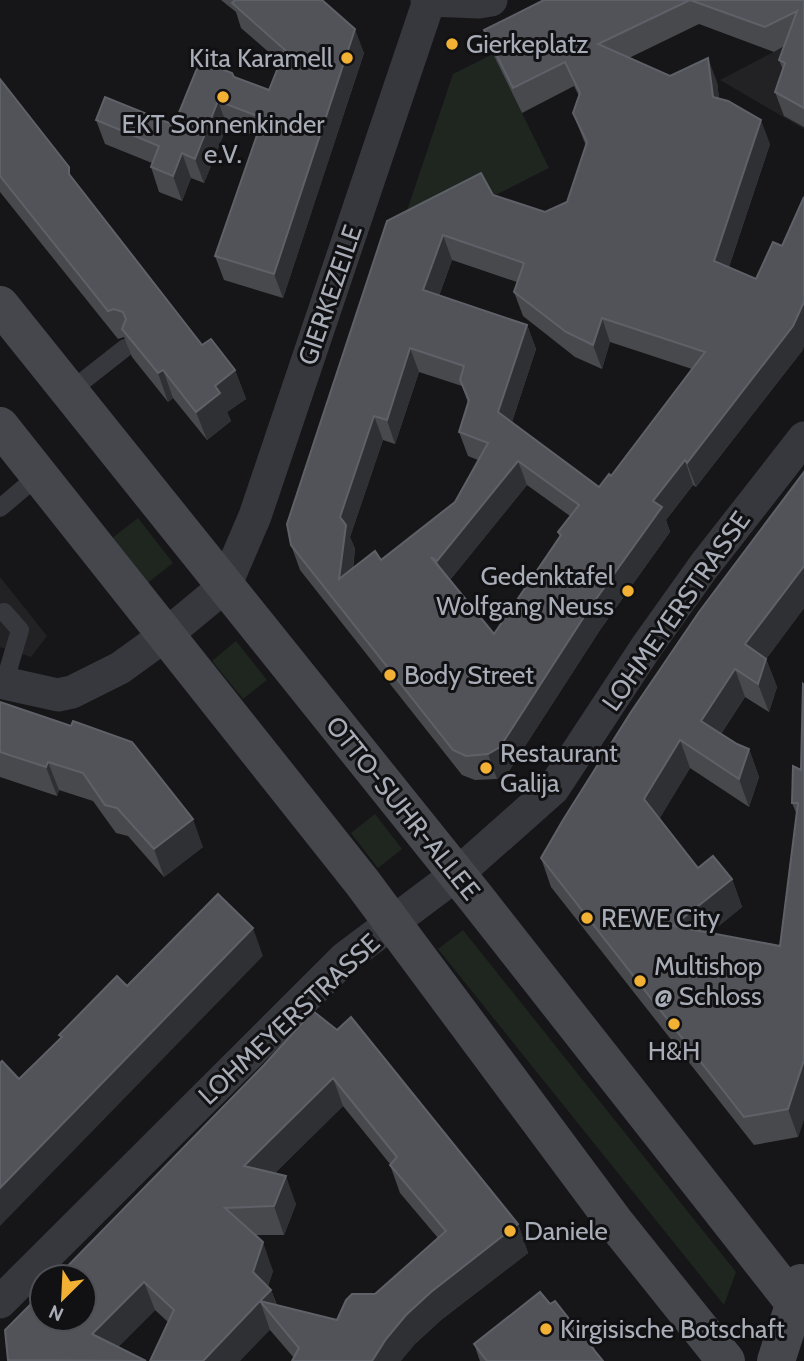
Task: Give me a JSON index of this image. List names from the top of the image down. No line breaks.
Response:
{"streets":{"main road":["OTTO-SUHR-ALLEE"],"street":["GIERKEZEILE","LOHMEYERSTRASSE"]},"crossings":[["GIERKEZEILE","OTTO-SUHR-ALLEE"],["LOHMEYERSTRASSE","OTTO-SUHR-ALLEE"]],"places":["Gierkeplatz","Kita Karamell","EKT Sonnenkinder e.V.","Gedenktafel Wolfgang Neuss","Body Street","Restaurant Galija","REWE City","Multishop @ Schloss","H&H","Daniele","Kirgisische Botschaft"],"north":"bottom left"}
